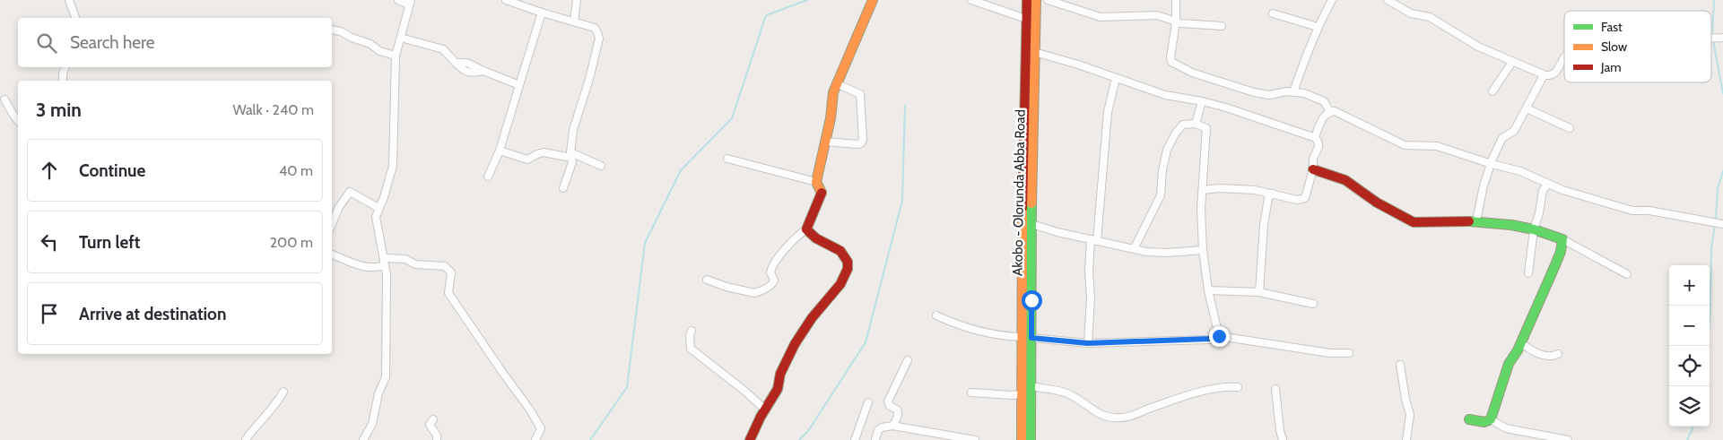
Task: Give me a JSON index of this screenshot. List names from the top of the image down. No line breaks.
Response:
{"streets":{"street":["Akobo - Olorunda Abba Road"]},"legend":["Fast","Slow","Jam"],"page":{"search":"Search here","heading":["3 min","Walk · 240 m"],"list":[["Continue","40 m"],["Turn left","200 m"],"Arrive at destination"],"map_buttons":["+","−"]}}
